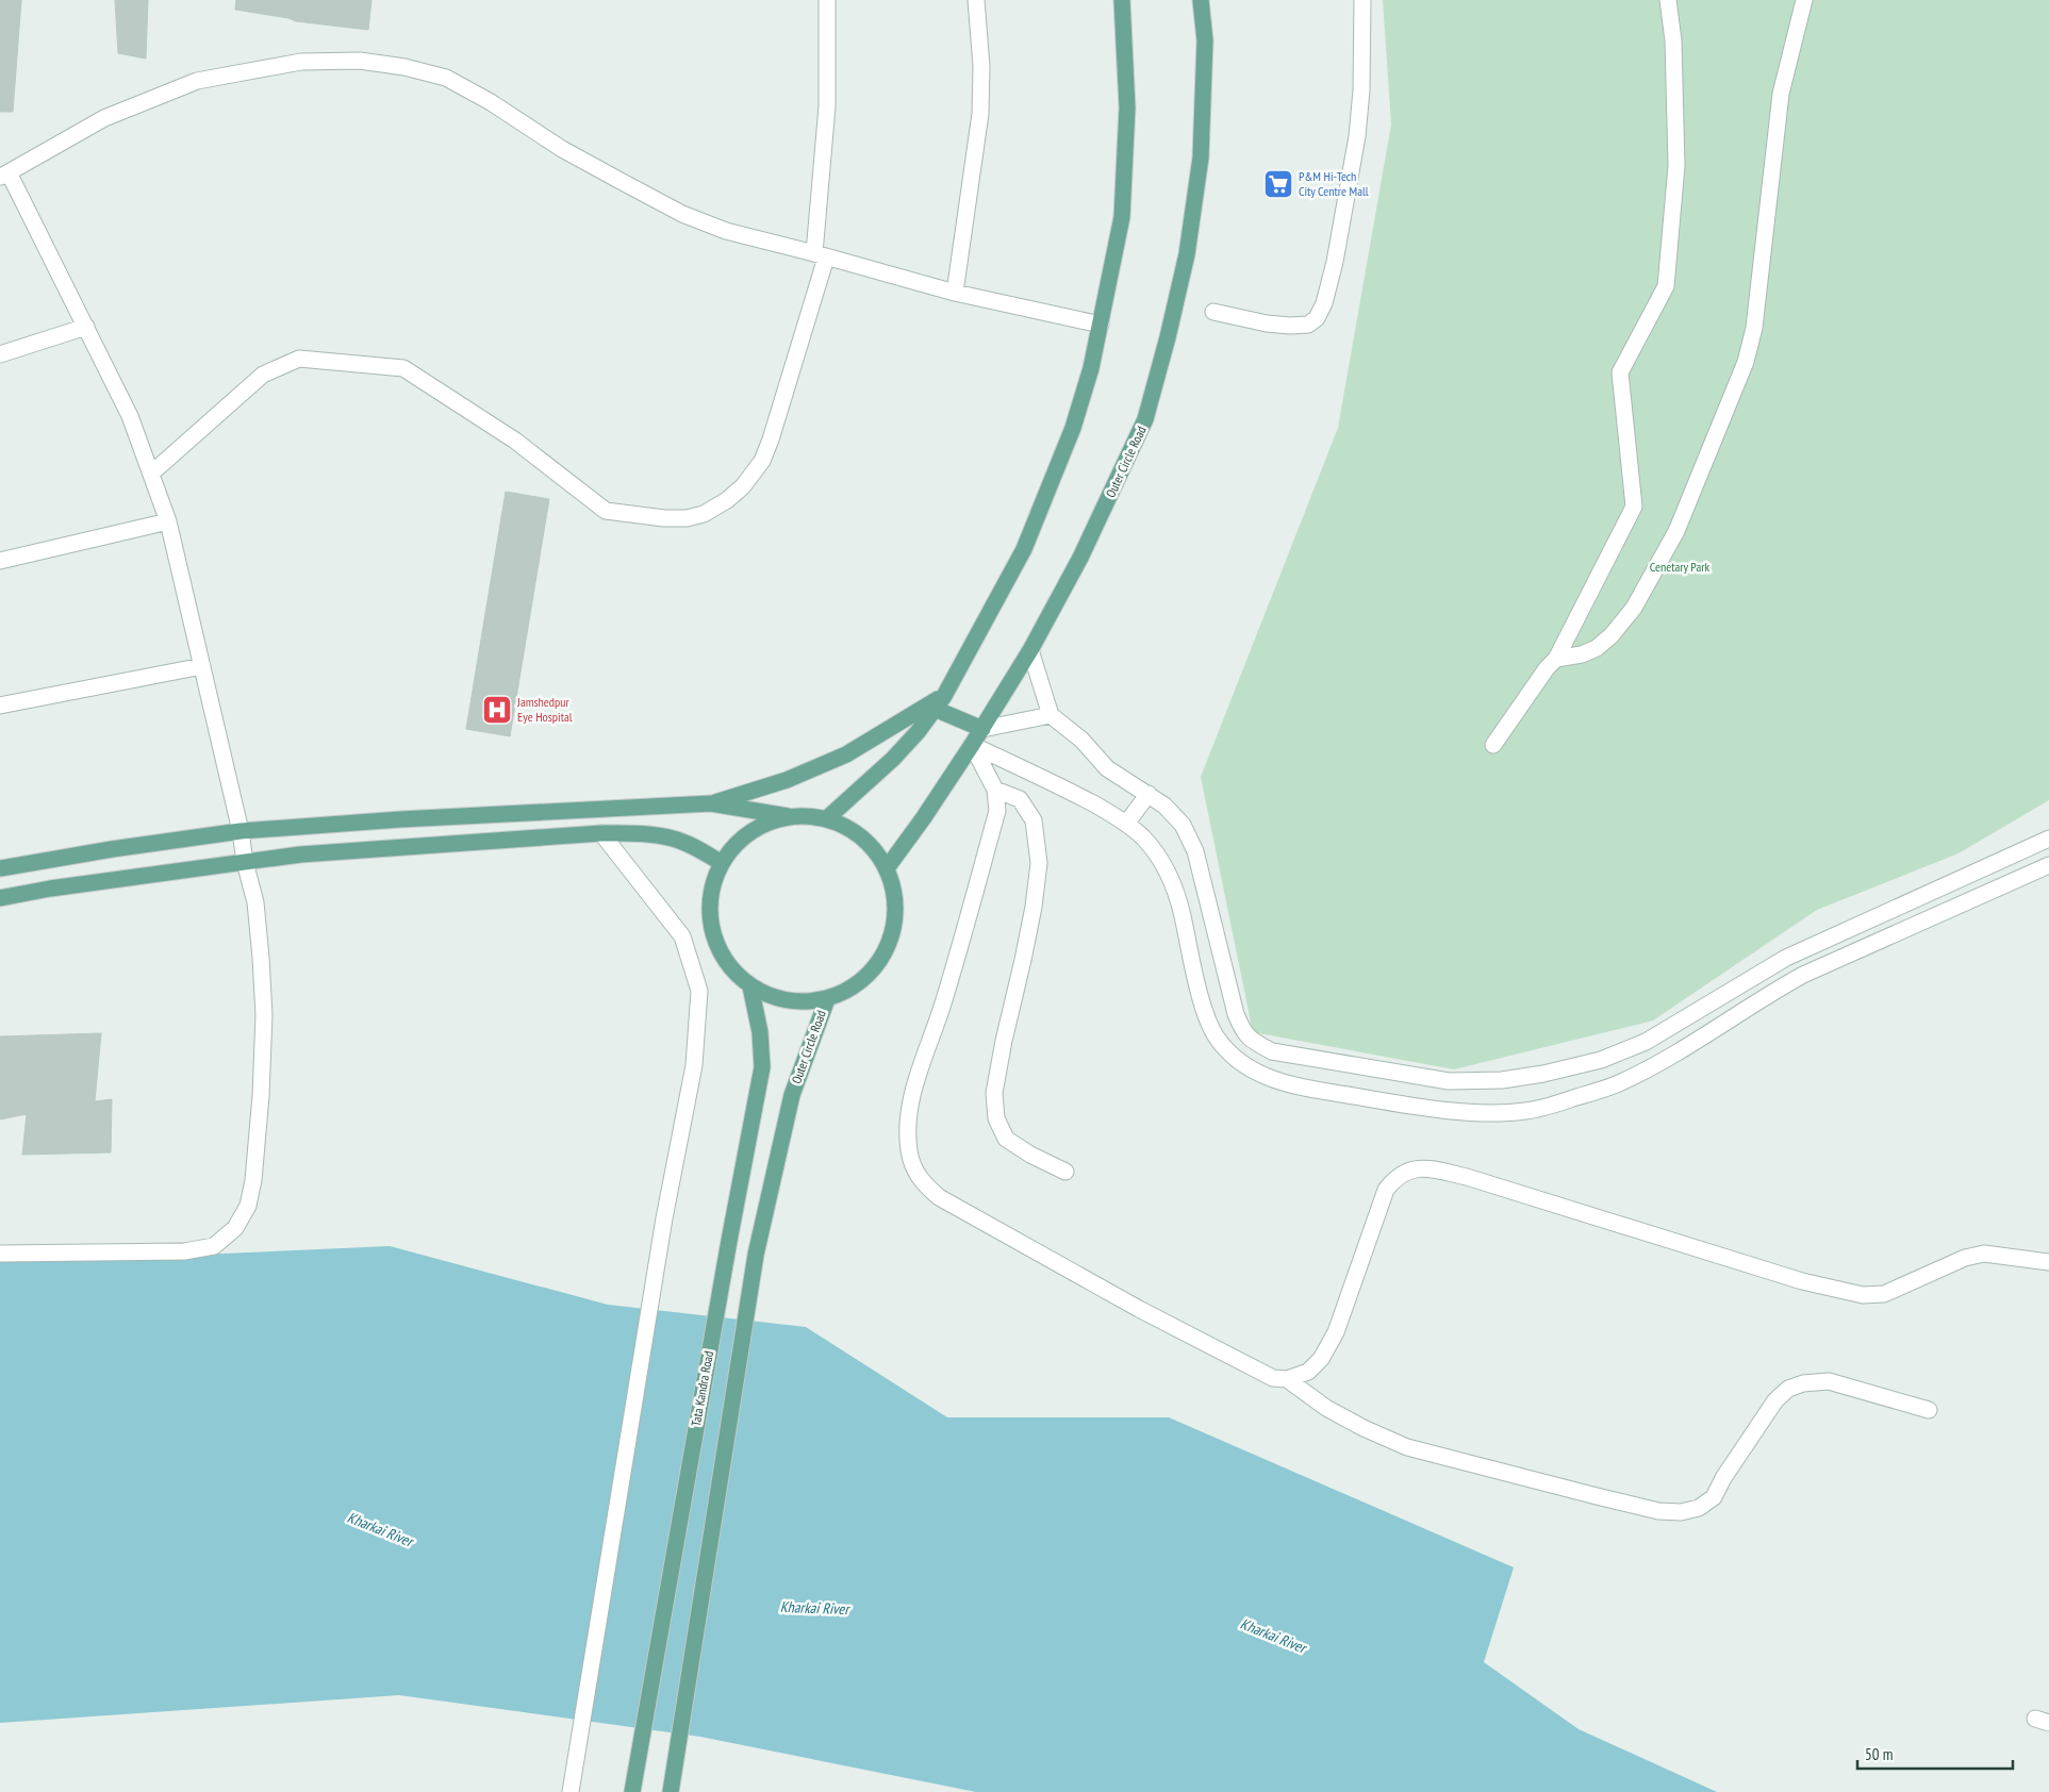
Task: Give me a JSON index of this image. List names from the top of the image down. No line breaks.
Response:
{"streets":{"main road":["Outer Circle Road","Tata Kandra Road"]},"crossings":[["Outer Circle Road","Tata Kandra Road"]],"water":["Kharkai River"],"parks":["Cenetary Park"],"places":{"supermarket":["P&M Hi-Tech City Centre Mall"],"hospital":["Jamshedpur Eye Hospital"]},"scale_bar":"50 m"}
